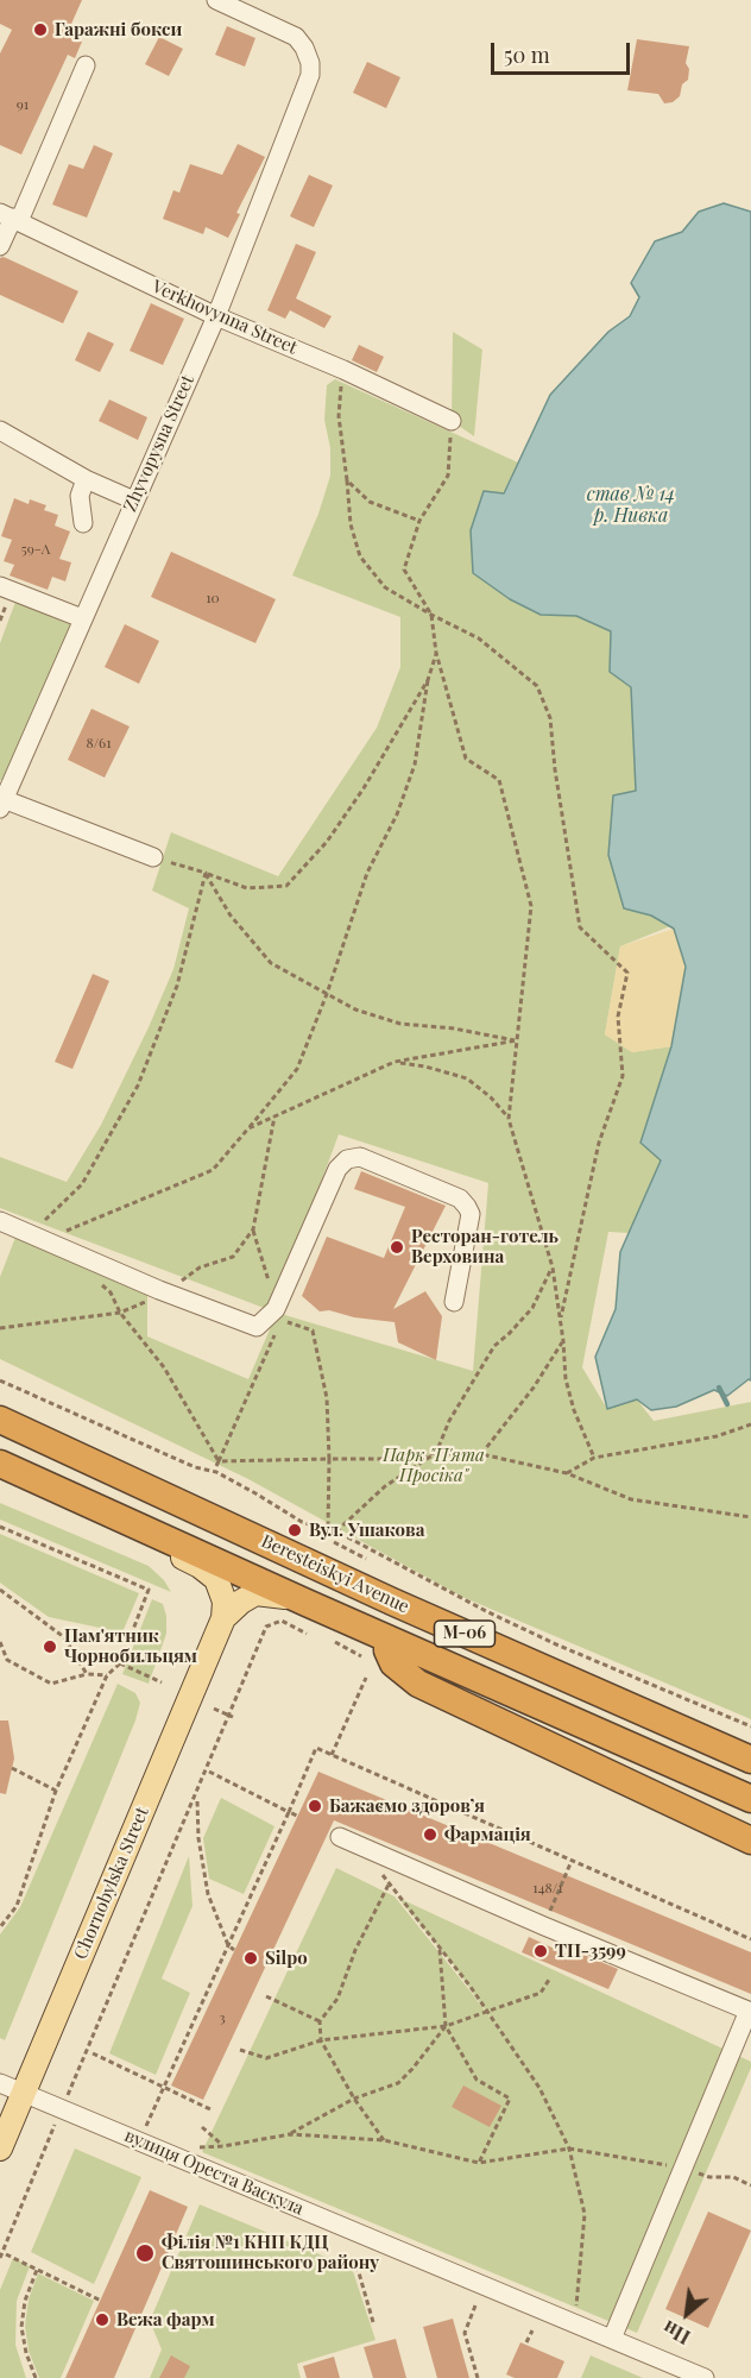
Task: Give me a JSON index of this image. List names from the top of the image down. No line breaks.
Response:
{"streets":{"highway":["Beresteiskyi Avenue","М-06"],"main road":["Chornobylska Street"],"street":["Verkhovynna Street","Zhyvopysna Street","вулиця Ореста Васкула"]},"crossings":[["Verkhovynna Street","Zhyvopysna Street"],["Beresteiskyi Avenue","Chornobylska Street"],["Chornobylska Street","вулиця Ореста Васкула"]],"water":["став № 14 р. Нивка"],"parks":["Парк \"П'ята Просіка\""],"places":["Гаражні бокси","Ресторан-готель Верховина","Вул. Ушакова","Пам'ятник Чорнобильцям","Бажаємо здоровʼя","Фармація","ТП-3599","Silpo","Філія №1 КНП КДЦ Святошинського району","Вежа фарм"],"house_numbers":["91","59-А","10","8/61","148/1","3"],"scale_bar":"50 m","north":"bottom left"}
